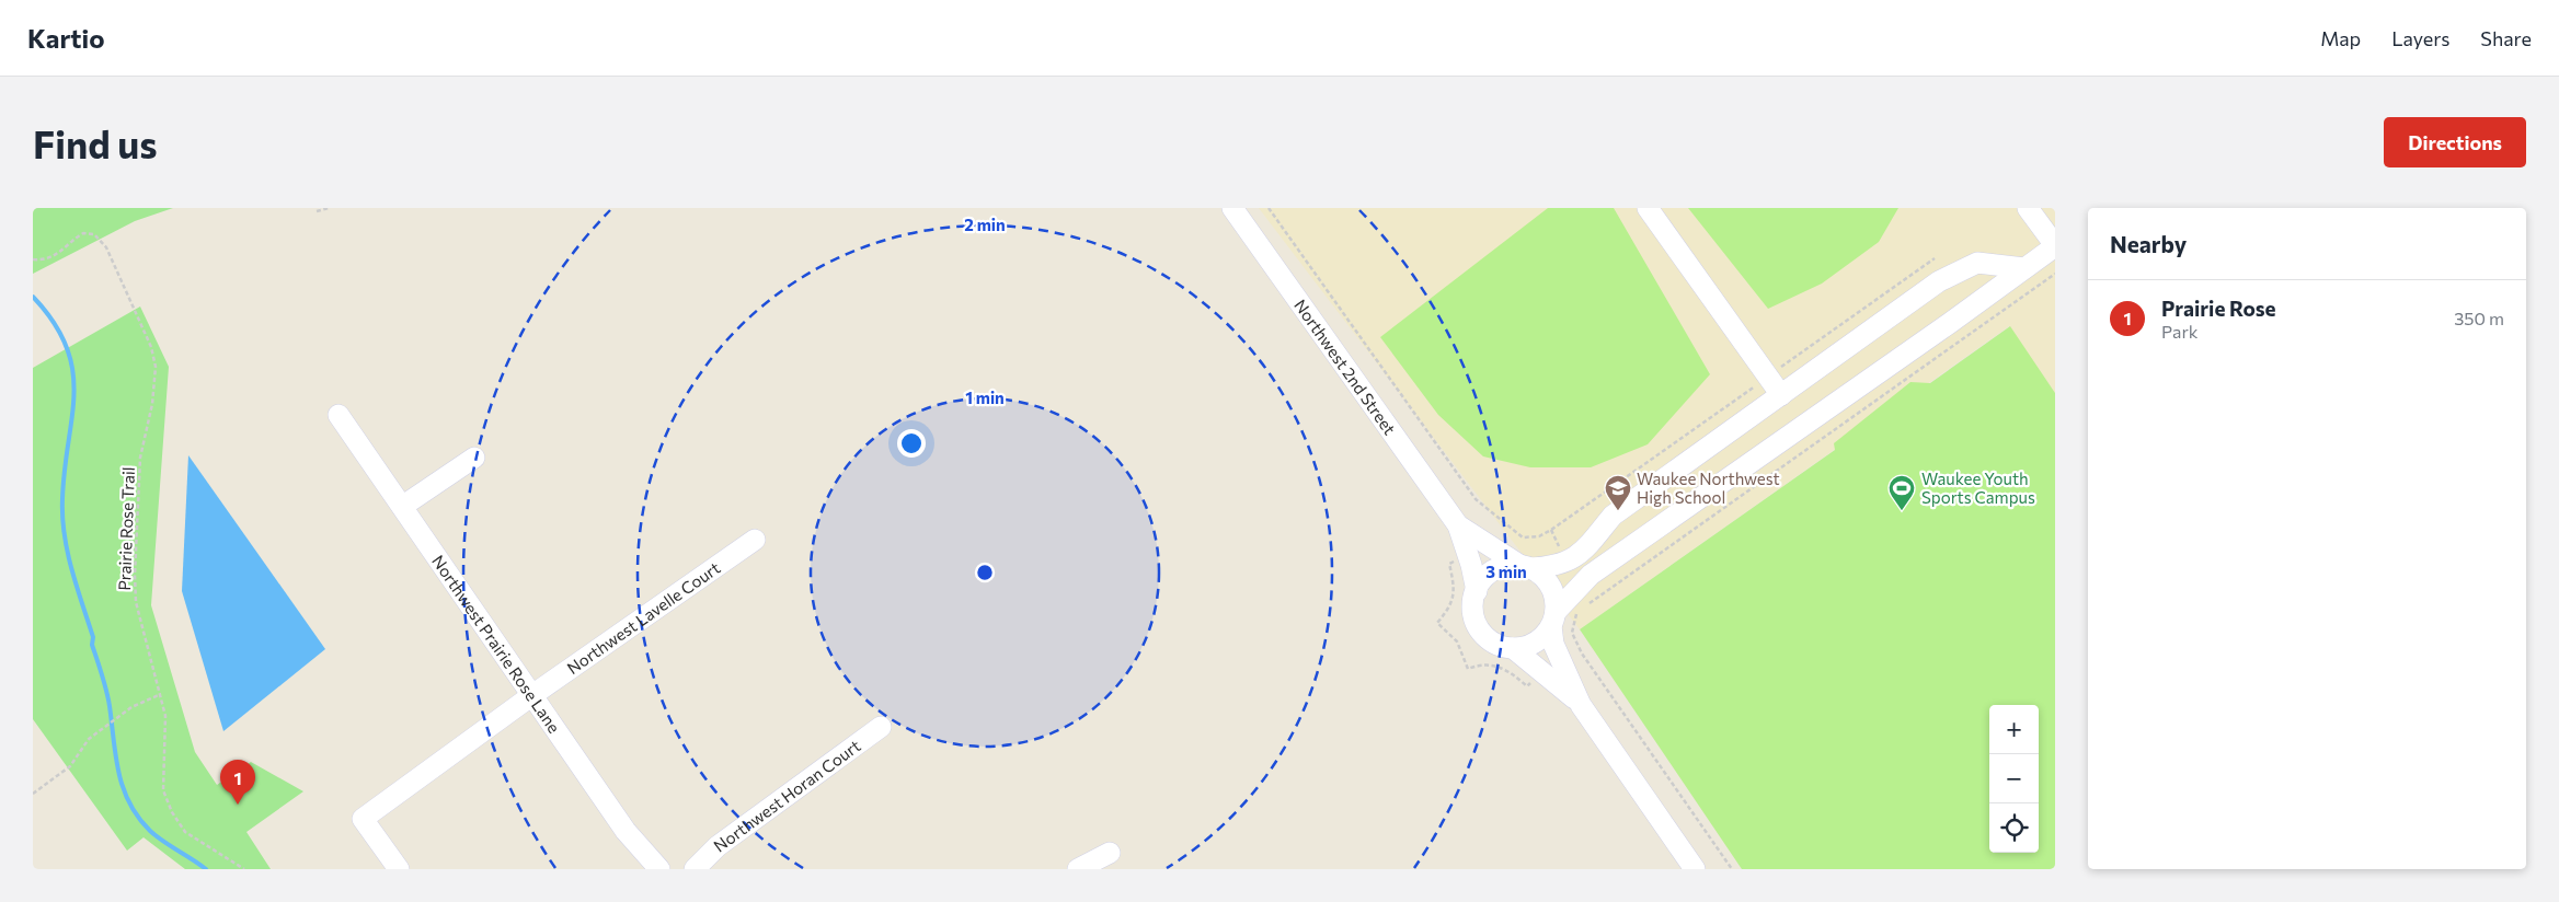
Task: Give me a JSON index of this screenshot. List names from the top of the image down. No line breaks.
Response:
{"streets":{"street":["Northwest 2nd Street","Northwest Lavelle Court","Northwest Prairie Rose Lane","Northwest Horan Court"],"path":["Prairie Rose Trail"]},"crossings":[["Northwest Lavelle Court","Northwest Prairie Rose Lane"]],"places":{"school or university":["Waukee Northwest High School"],"sports":["Waukee Youth Sports Campus"]},"page":{"header":"Kartio","nav":["Map","Layers","Share"],"buttons":"Directions","title":"Find us","heading":"Nearby","list":[{"mark":"1","name":"Prairie Rose","note":"Park","value":"350 m"}],"map_buttons":["+","−"],"pins":"1"},"rings":["2 min","1 min","3 min"]}
